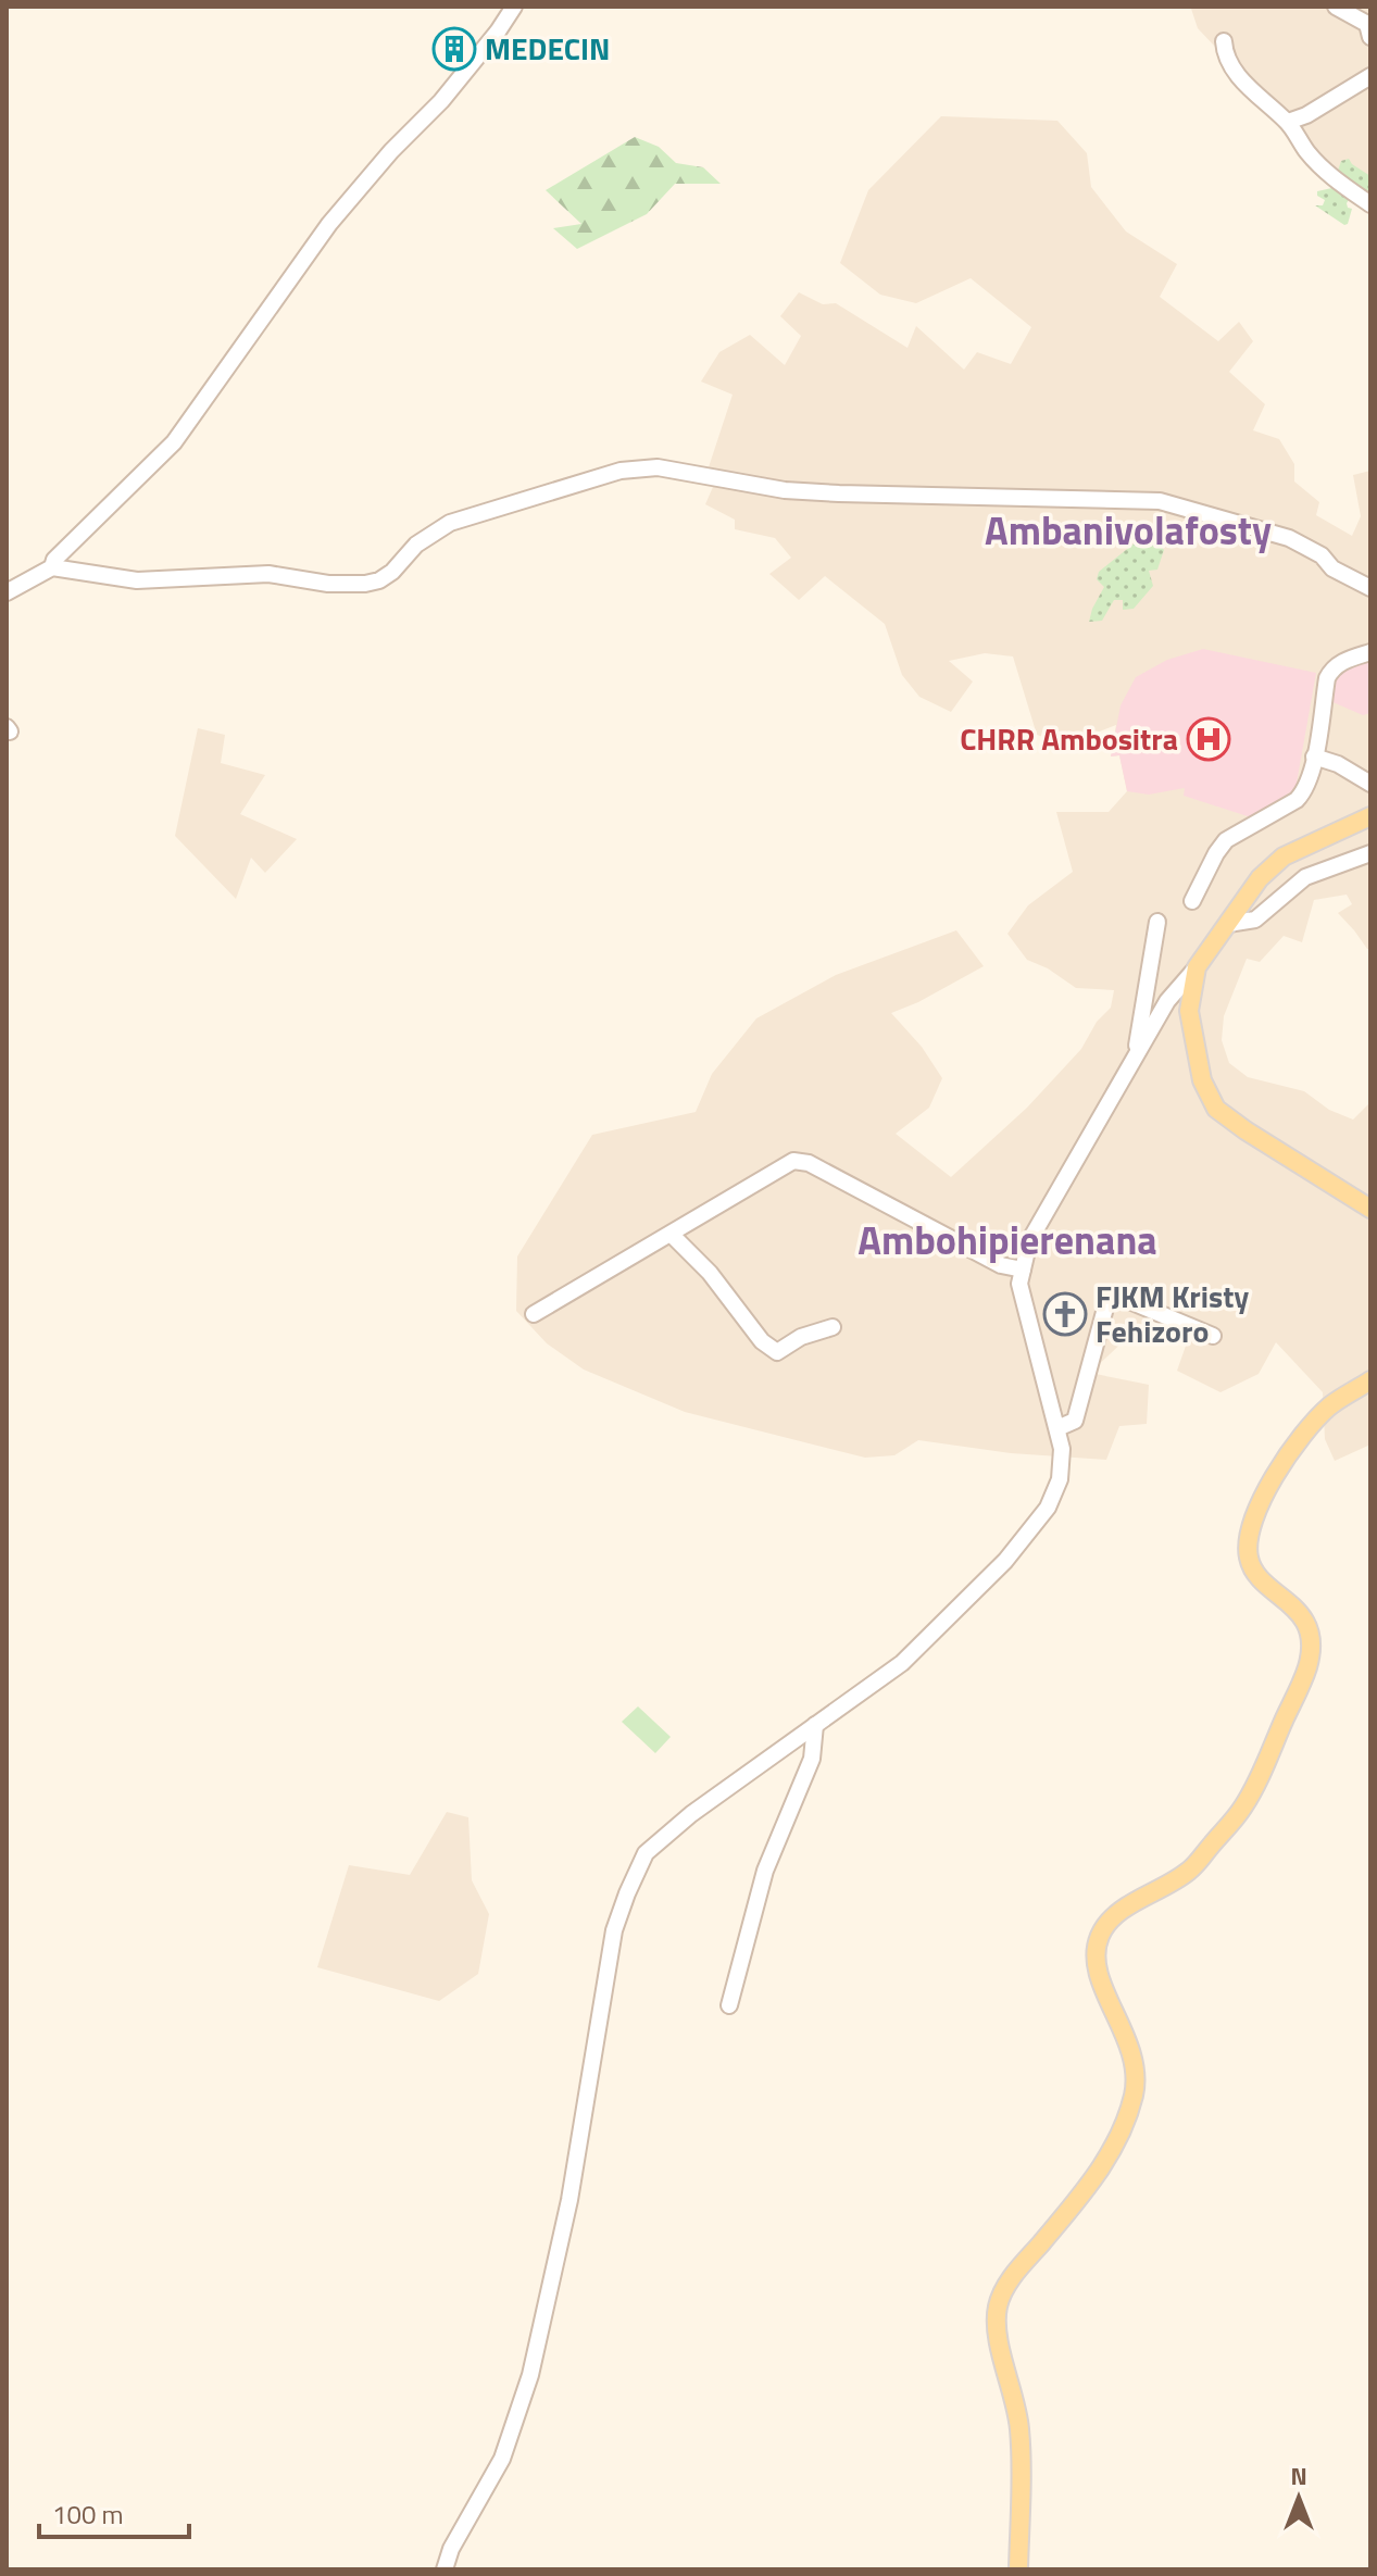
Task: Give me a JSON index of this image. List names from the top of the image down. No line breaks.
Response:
{"districts":["Ambanivolafosty","Ambohipierenana"],"places":{"building":["MEDECIN"],"hospital":["CHRR Ambositra"],"church":["FJKM Kristy Fehizoro"]},"scale_bar":"100 m","north":"top"}
